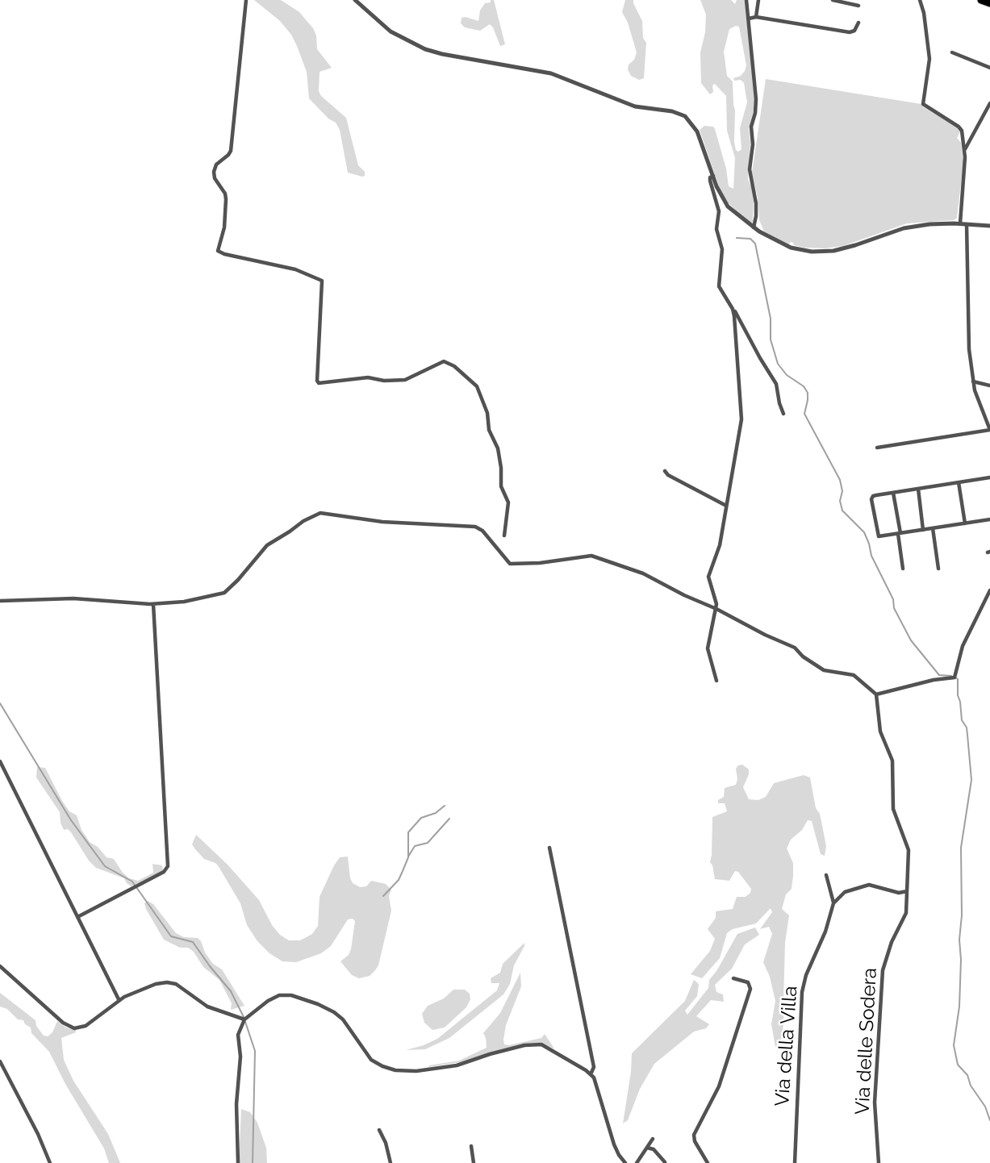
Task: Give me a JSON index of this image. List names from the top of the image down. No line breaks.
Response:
{"streets":{"street":["Via delle Sodera","Via della Villa"]}}
